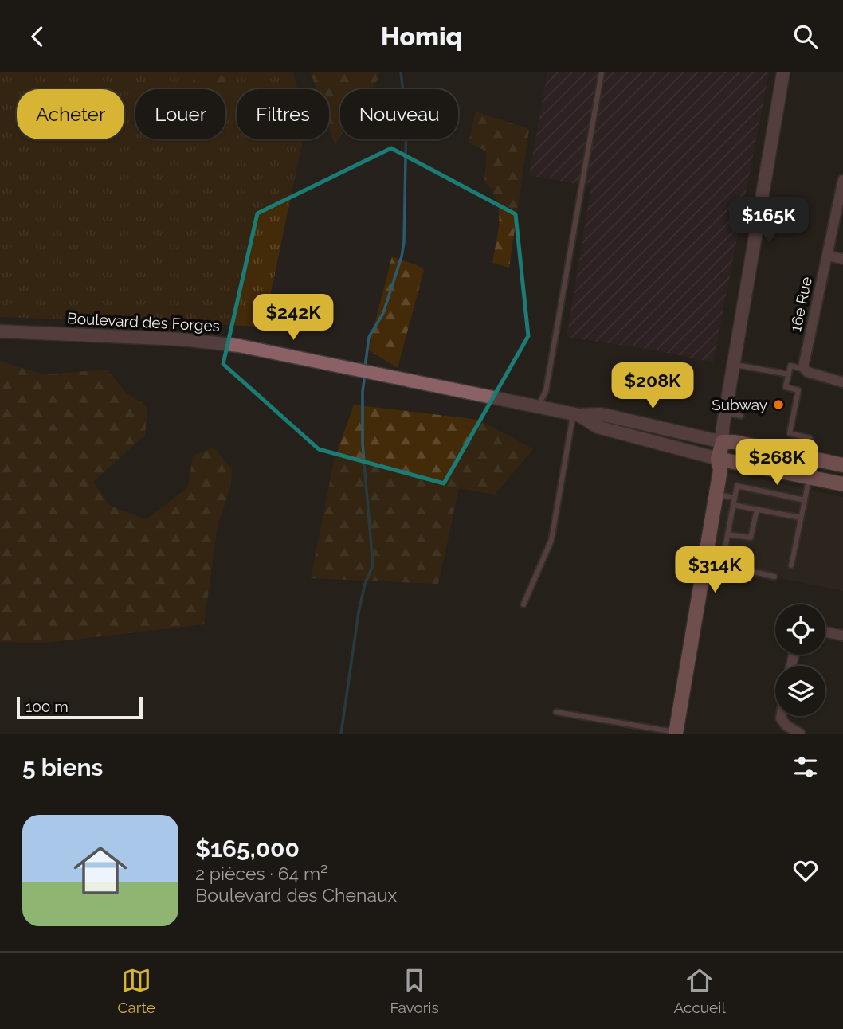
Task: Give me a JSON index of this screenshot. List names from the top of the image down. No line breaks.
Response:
{"streets":{"main road":["Boulevard des Forges"],"street":["16e Rue"]},"places":["Subway"],"scale_bar":"100 m","page":{"header":"Homiq","chip":["Acheter","Louer","Filtres","Nouveau"],"price":["$165K","$242K","$208K","$268K","$314K"],"scale":"100 m","heading":"5 biens","list":[{"name":"$165,000","note":"2 pièces · 64 m² · Boulevard des Chenaux"}],"tabs":["Carte","Favoris","Accueil"]}}
